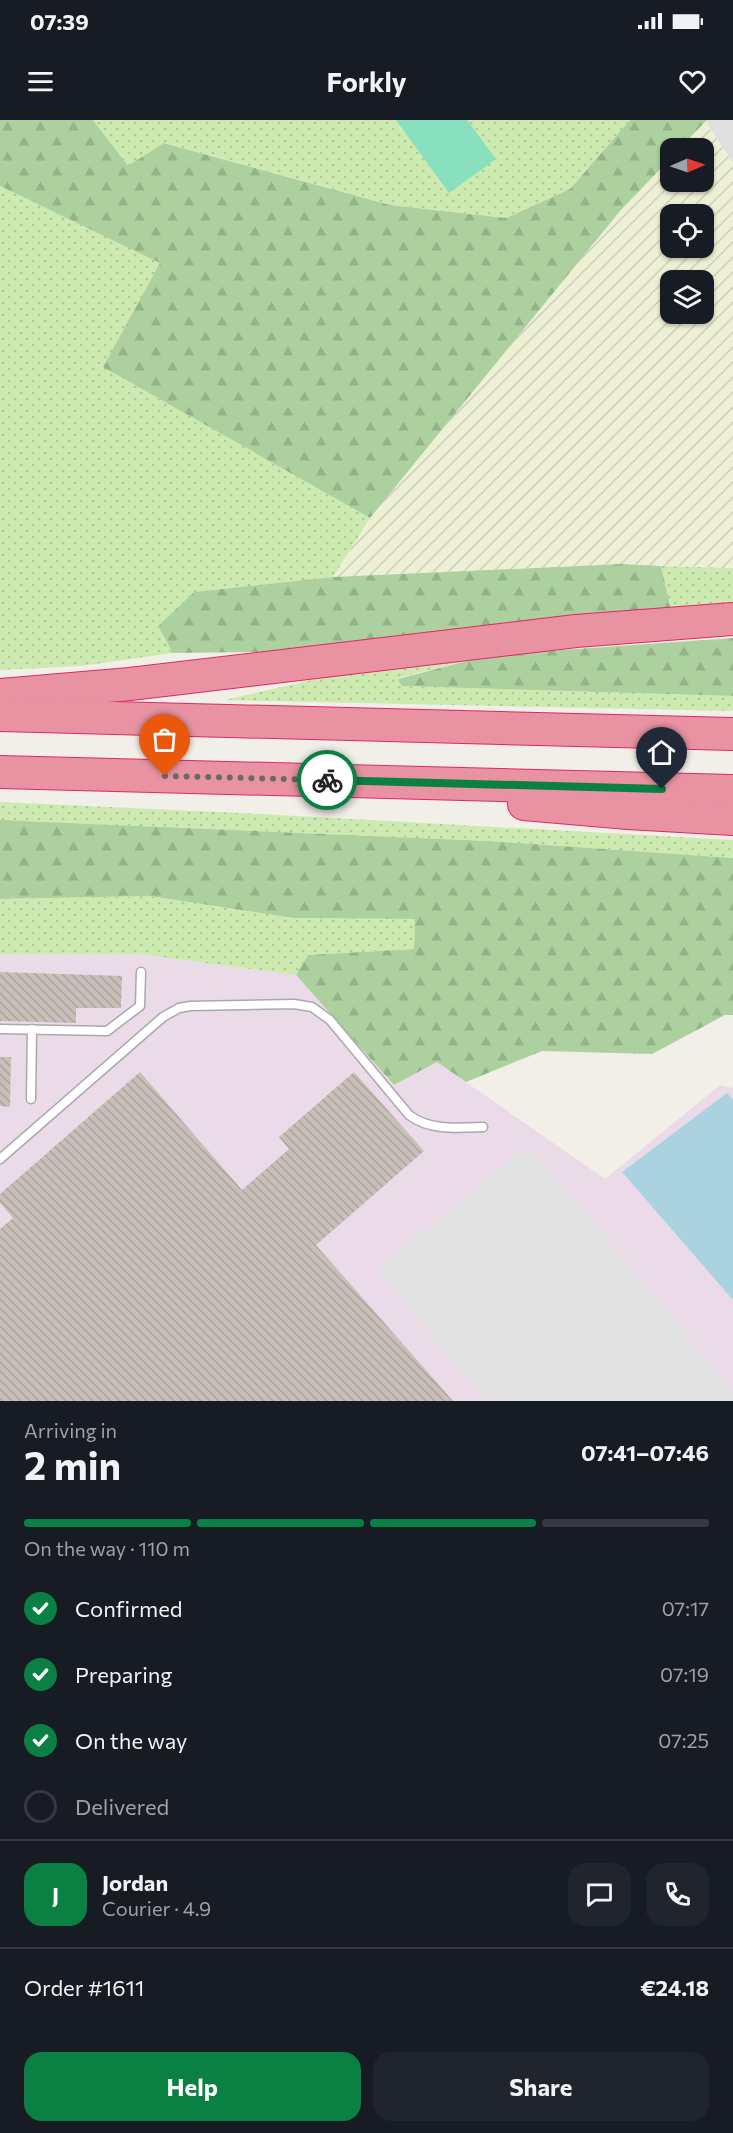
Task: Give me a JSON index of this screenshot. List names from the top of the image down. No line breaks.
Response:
{"north":"right","page":{"status":"07:39","header":"Forkly","heading":["2 min","Arriving in","07:41–07:46"],"panel":["Jordan","Courier · 4.9","Order #1611","€24.18"],"bar":"On the way · 110 m","list":[["Confirmed","07:17"],["Preparing","07:19"],["On the way","07:25"],"Delivered"],"round":"J","buttons":["Help","Share"]}}
